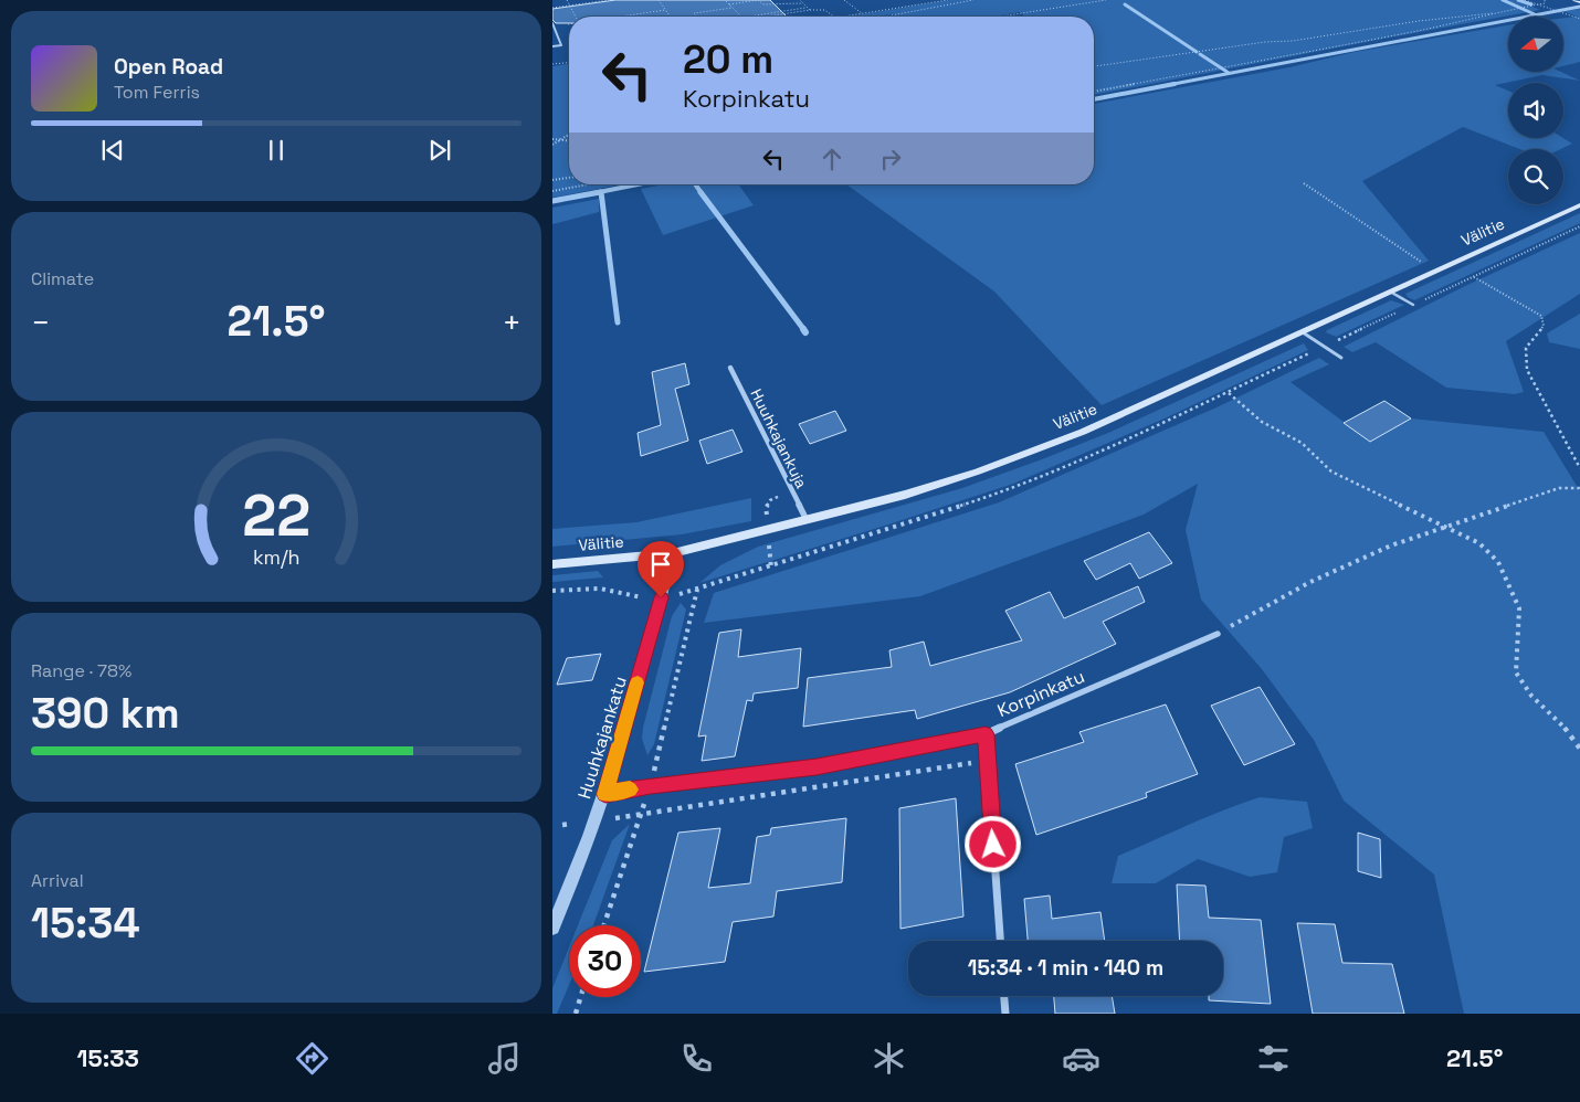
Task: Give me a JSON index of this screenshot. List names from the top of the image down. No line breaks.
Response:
{"streets":{"main road":["Välitie"],"street":["Huuhkajankuja","Korpinkatu","Huuhkajankatu"]},"crossings":[["Välitie","Huuhkajankuja"],["Välitie","Huuhkajankatu"],["Korpinkatu","Huuhkajankatu"]],"north":"left","page":{"turn":["20 m","Korpinkatu"],"song":["Open Road","Tom Ferris"],"tile":["Climate",["Range · 78%","390 km"],["Arrival","15:34"]],"heat":["−","21.5°","+"],"limit":"30","trip":"15:34 · 1 min · 140 m","tabs":["15:33","21.5°"],"gauge":["22","km/h"]}}
